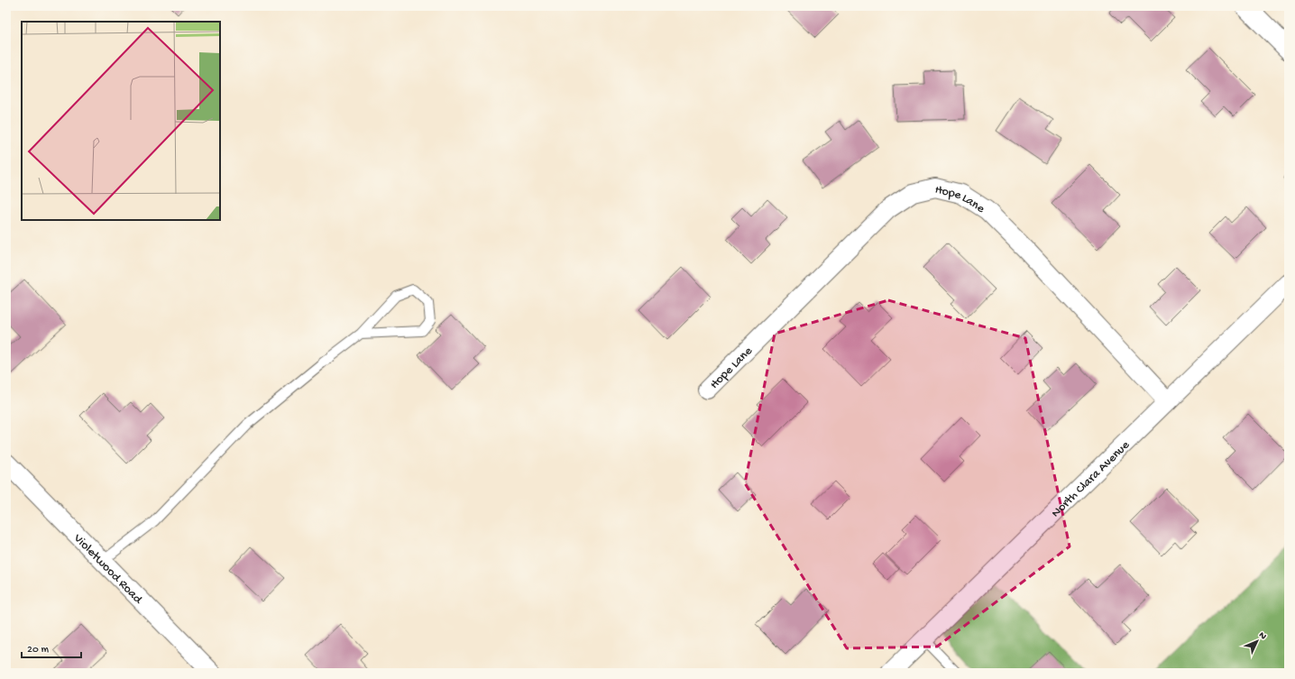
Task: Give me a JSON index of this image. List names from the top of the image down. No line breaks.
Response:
{"streets":{"street":["Hope Lane","North Clara Avenue","Violetwood Road"]},"crossings":[["Hope Lane","North Clara Avenue"]],"scale_bar":"20 m","north":"top right"}
